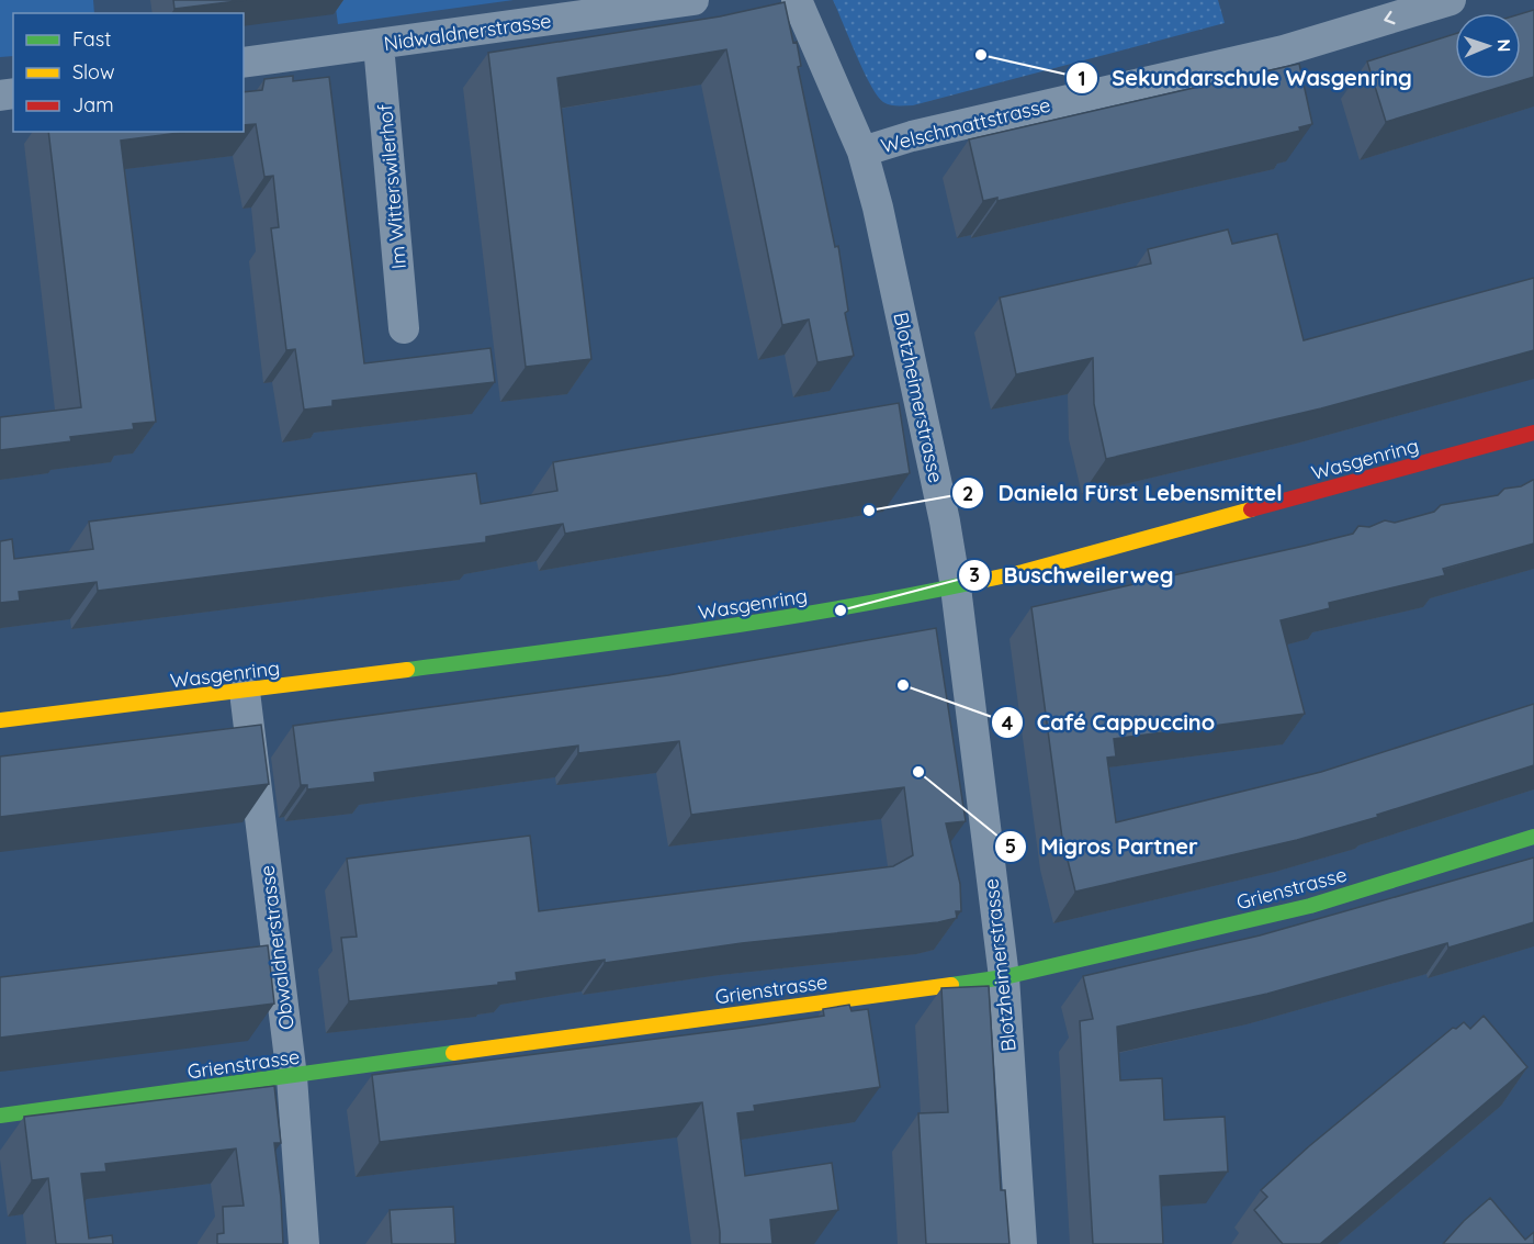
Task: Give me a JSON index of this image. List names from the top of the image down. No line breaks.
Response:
{"streets":{"main road":["Wasgenring","Grienstrasse"],"street":["Nidwaldnerstrasse","Welschmattstrasse","Im Witterswilerhof","Blotzheimerstrasse","Obwaldnerstrasse"]},"crossings":[["Nidwaldnerstrasse","Im Witterswilerhof"],["Welschmattstrasse","Blotzheimerstrasse"],["Blotzheimerstrasse","Wasgenring"],["Blotzheimerstrasse","Grienstrasse"],["Wasgenring","Obwaldnerstrasse"],["Grienstrasse","Obwaldnerstrasse"]],"one_way":["Welschmattstrasse"],"places":["Sekundarschule Wasgenring","Daniela Fürst Lebensmittel","Buschweilerweg","Café Cappuccino","Migros Partner"],"legend":["Fast","Slow","Jam"],"north":"right"}
